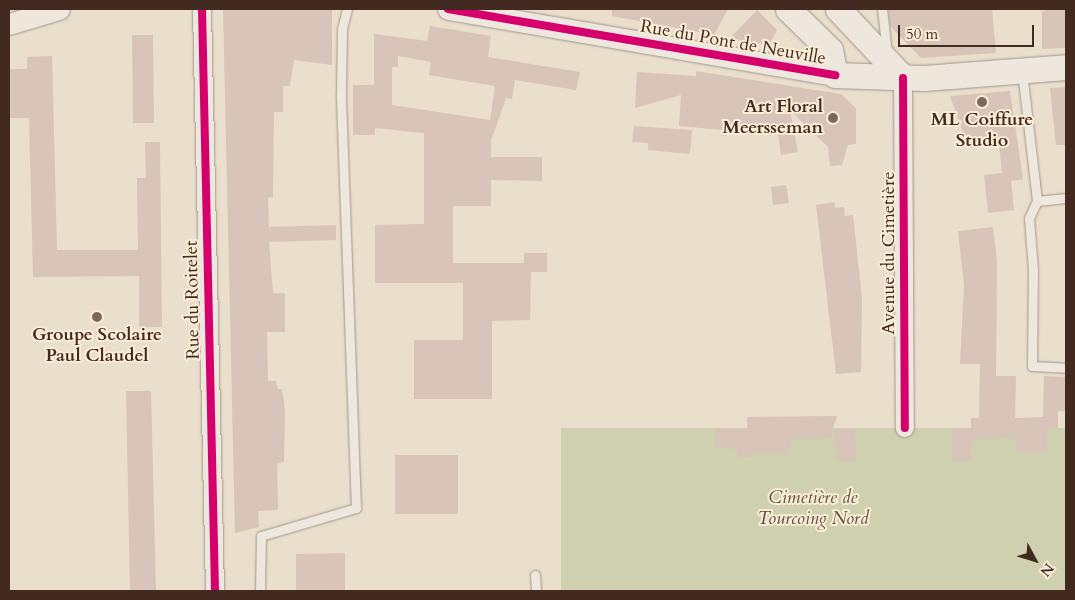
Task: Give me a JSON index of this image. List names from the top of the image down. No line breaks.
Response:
{"streets":{"main road":["Rue du Pont de Neuville"],"street":["Avenue du Cimetière","Rue du Roitelet"]},"crossings":[["Rue du Pont de Neuville","Avenue du Cimetière"]],"parks":["Cimetière de Tourcoing Nord"],"places":["ML Coiffure Studio","Art Floral Meersseman","Groupe Scolaire Paul Claudel"],"scale_bar":"50 m","north":"bottom right"}
